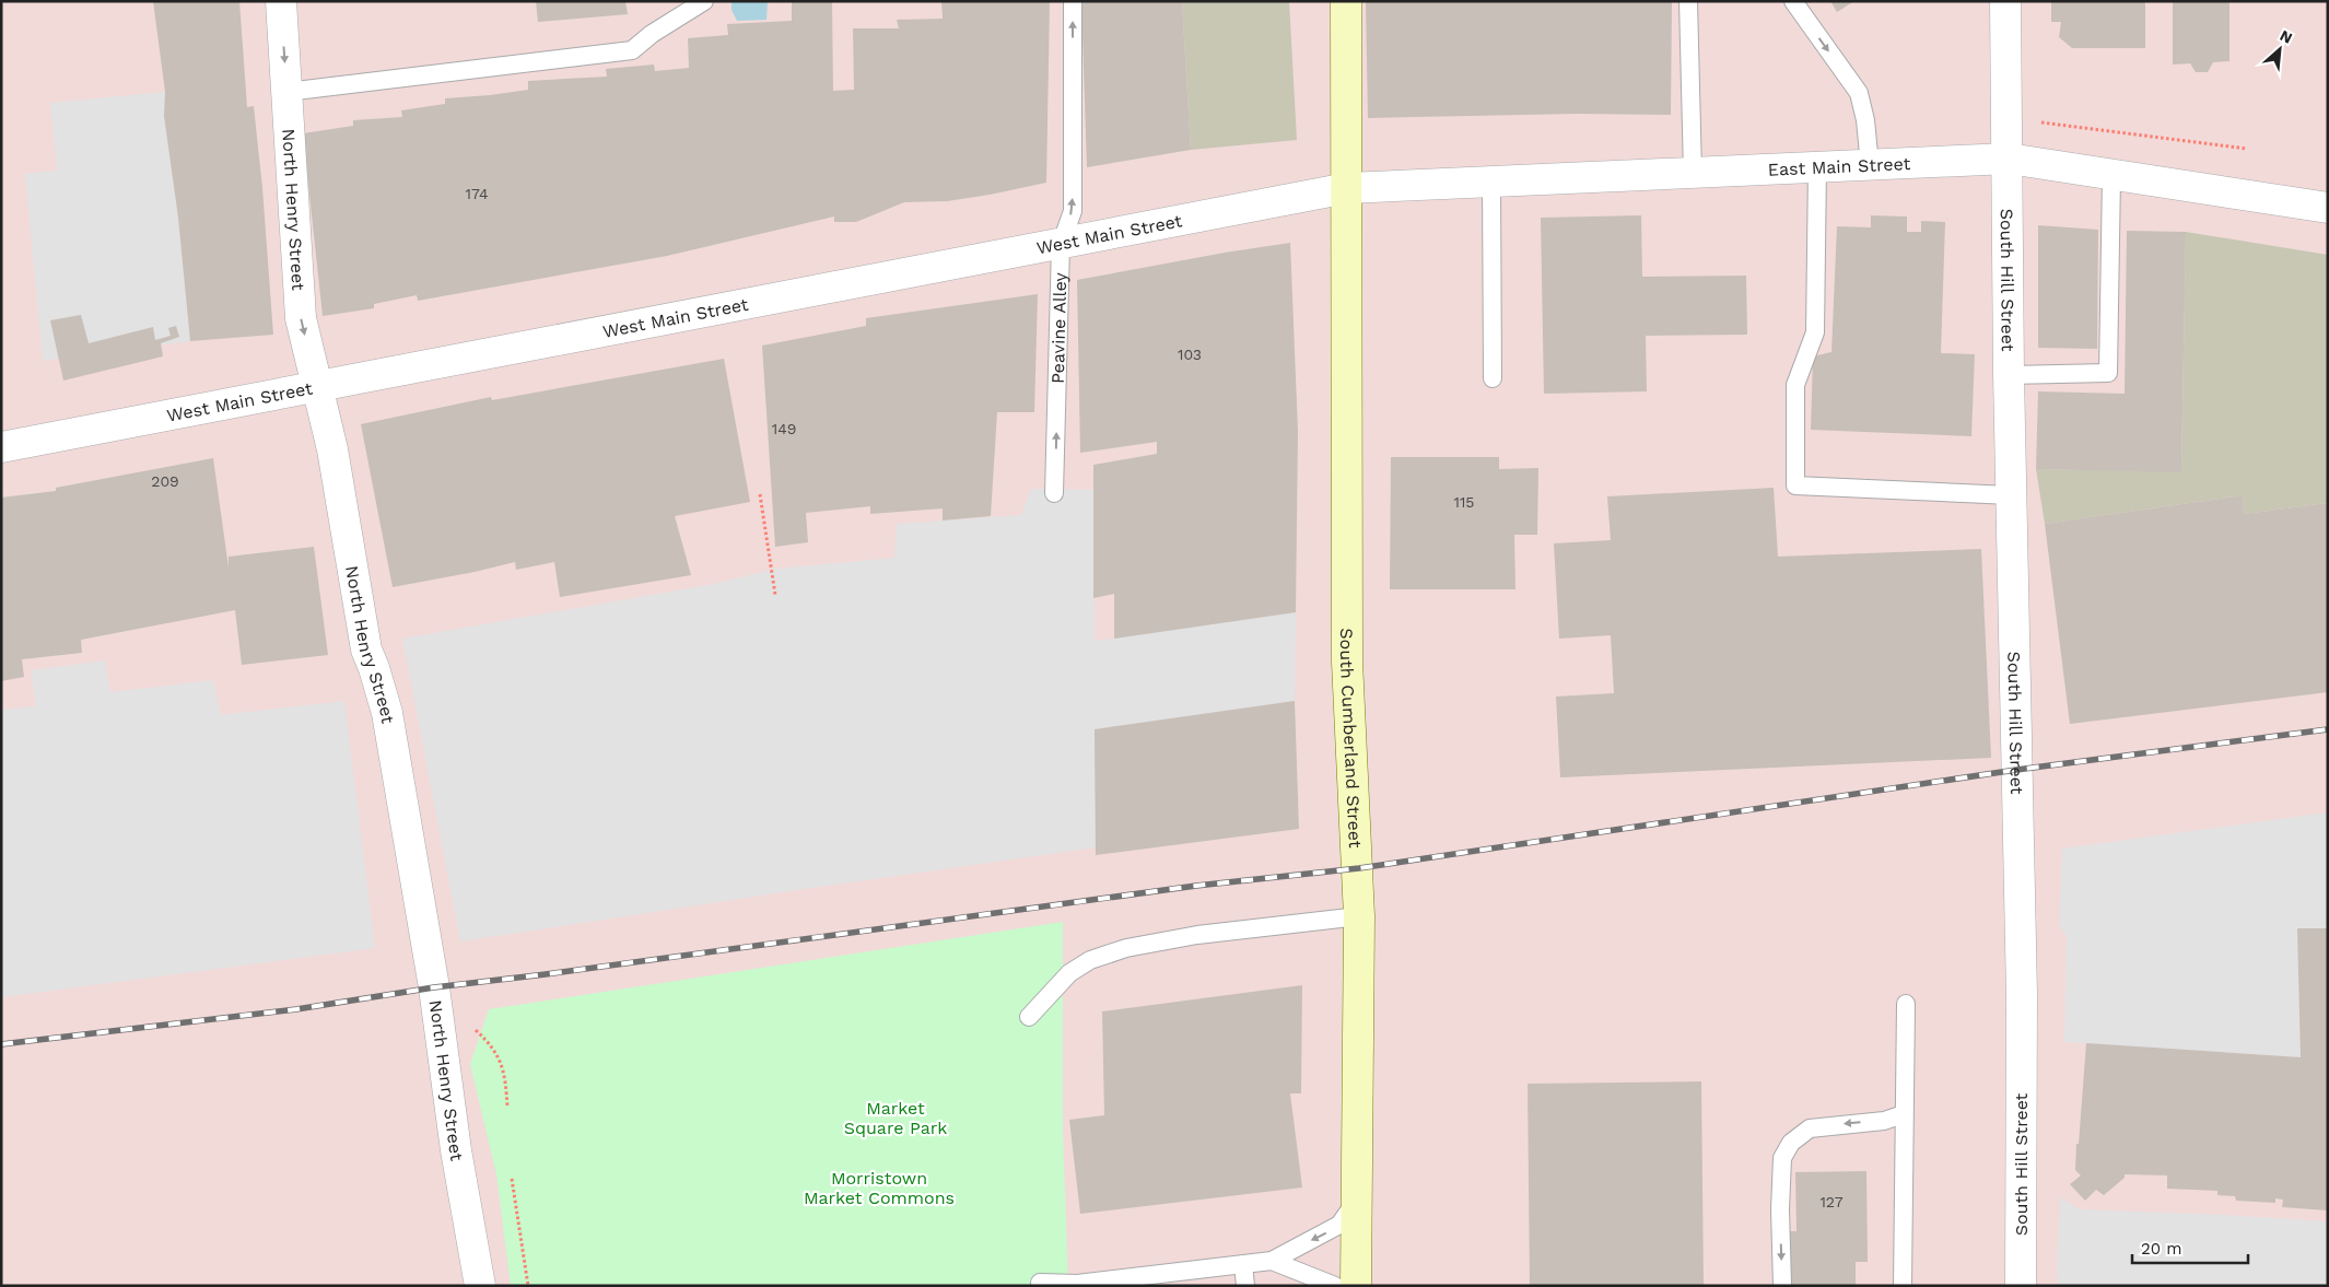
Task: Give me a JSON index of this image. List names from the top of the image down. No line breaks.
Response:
{"streets":{"main road":["South Cumberland Street"],"street":["East Main Street","North Henry Street","West Main Street","South Hill Street"],"lane":["Peavine Alley"]},"crossings":[["East Main Street","West Main Street"],["East Main Street","South Hill Street"],["East Main Street","South Cumberland Street"],["North Henry Street","West Main Street"],["West Main Street","Peavine Alley"],["West Main Street","South Cumberland Street"]],"one_way":["Peavine Alley"],"parks":["Market Square Park","Morristown Market Commons"],"house_numbers":["174","103","149","209","115","127"],"scale_bar":"20 m","north":"top right"}
